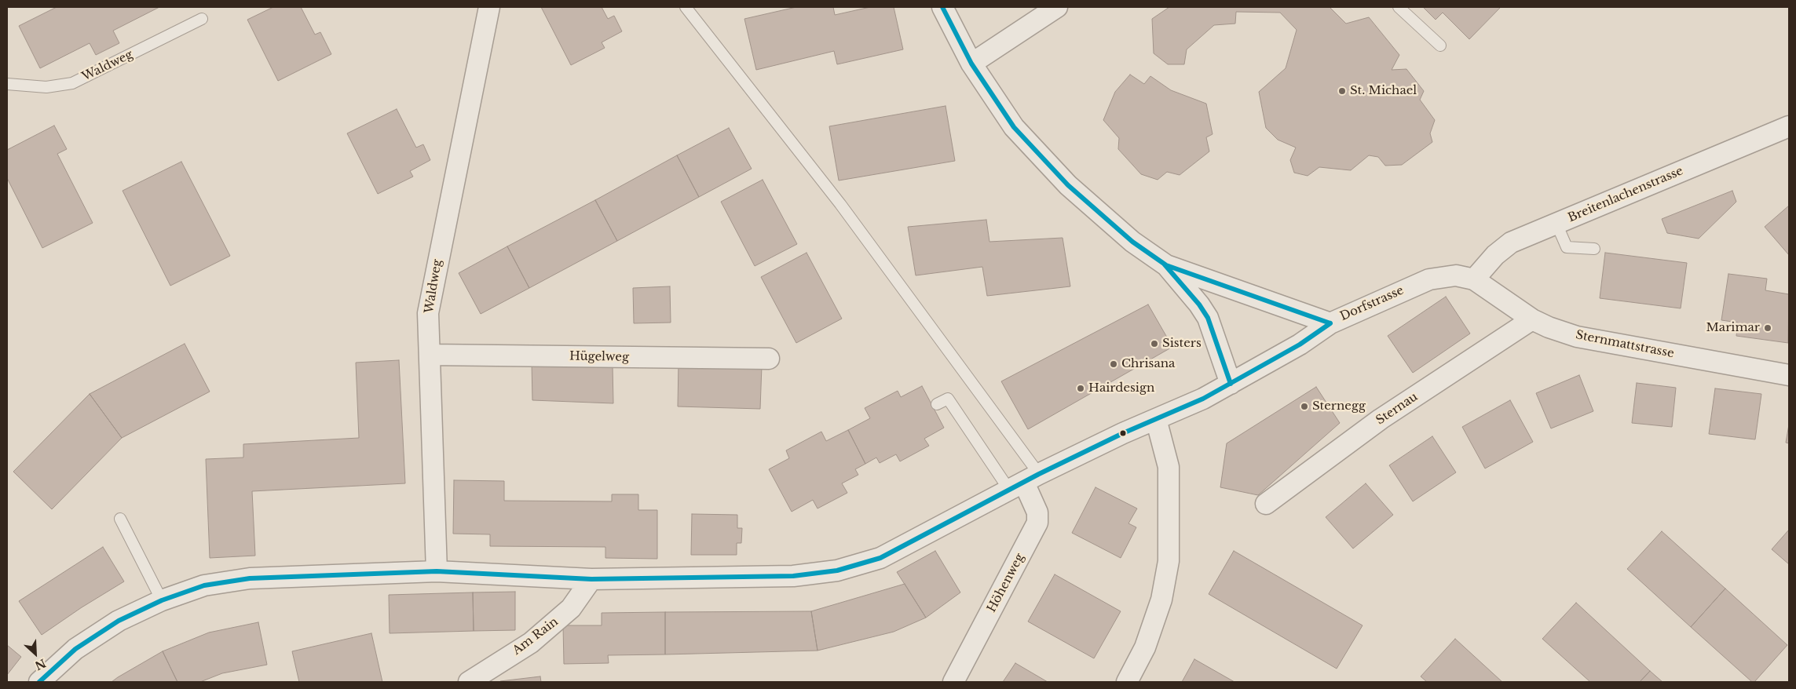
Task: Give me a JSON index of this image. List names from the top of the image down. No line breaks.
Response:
{"streets":{"street":["Waldweg","Breitenlachenstrasse","Dorfstrasse","Sternmattstrasse","Hügelweg","Sternau","Höhenweg","Am Rain"]},"crossings":[["Waldweg","Dorfstrasse"],["Waldweg","Hügelweg"],["Breitenlachenstrasse","Dorfstrasse"],["Breitenlachenstrasse","Sternmattstrasse"],["Dorfstrasse","Sternmattstrasse"],["Dorfstrasse","Höhenweg"],["Dorfstrasse","Am Rain"],["Sternmattstrasse","Sternau"]],"places":["St. Michael","Marimar","Sisters","Chrisana","Hairdesign","Sternegg"],"north":"bottom right"}
